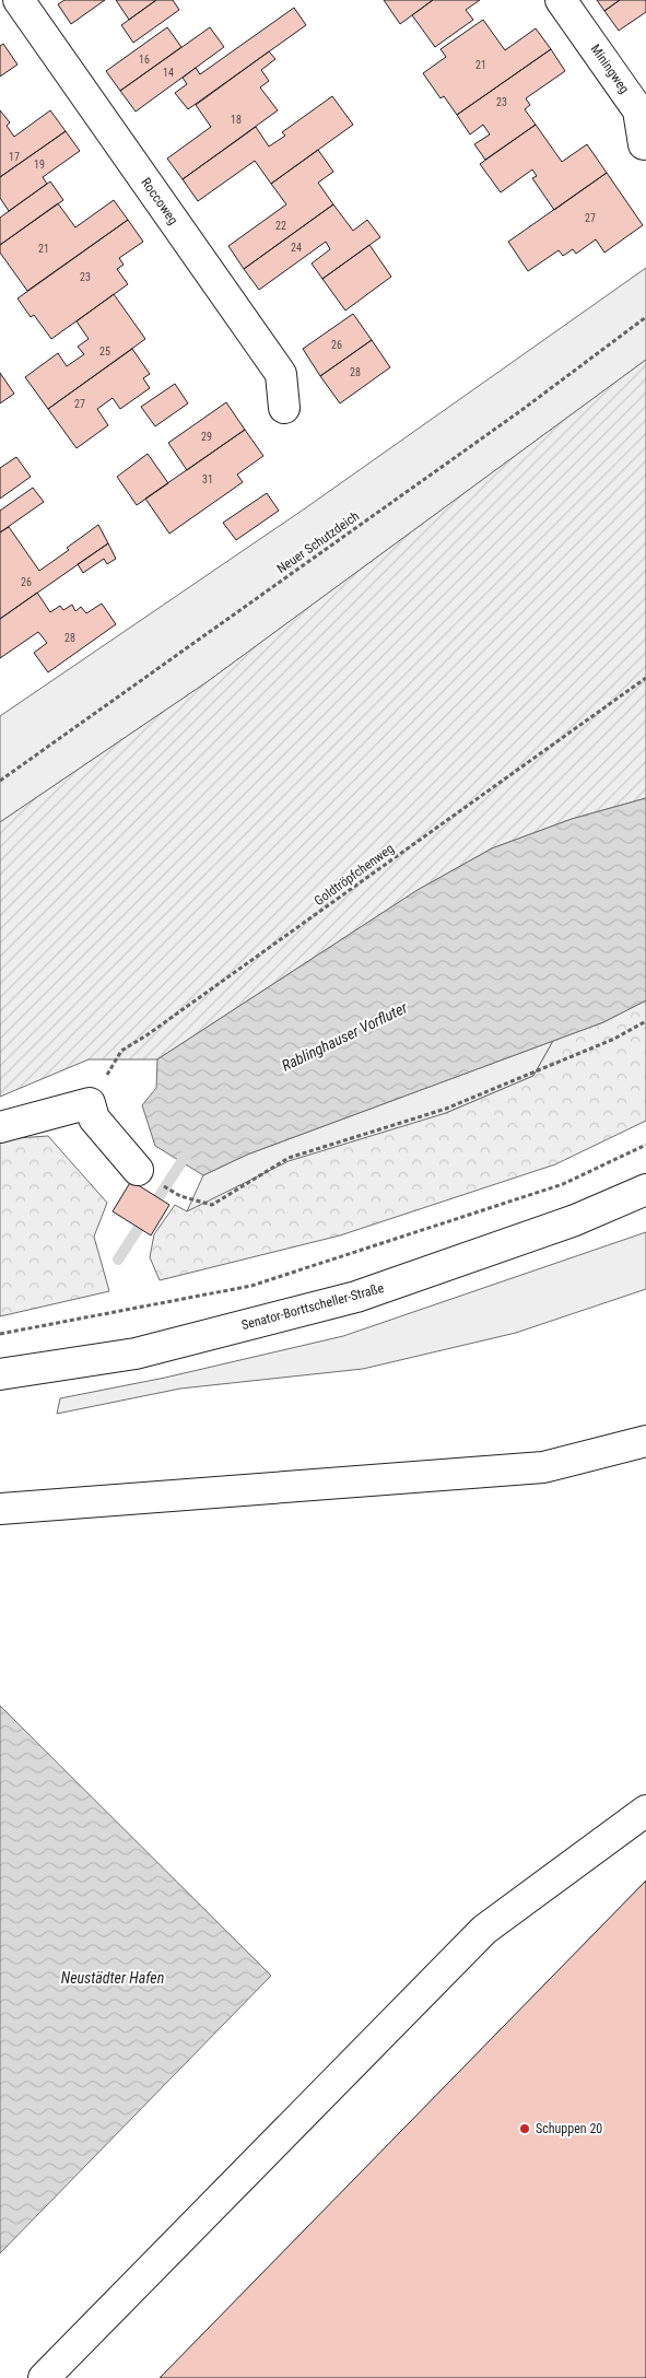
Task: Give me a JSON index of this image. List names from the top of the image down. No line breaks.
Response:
{"streets":{"street":["Miningweg","Roccoweg","Senator-Borttscheller-Straße"],"path":["Neuer Schutzdeich","Goldtröpfchenweg"]},"water":["Rablinghauser Vorfluter","Neustädter Hafen"],"places":["Schuppen 20"],"house_numbers":["16","21","14","23","18","17","19","27","22","24","21","23","26","25","28","27","29","31","26","28"]}
